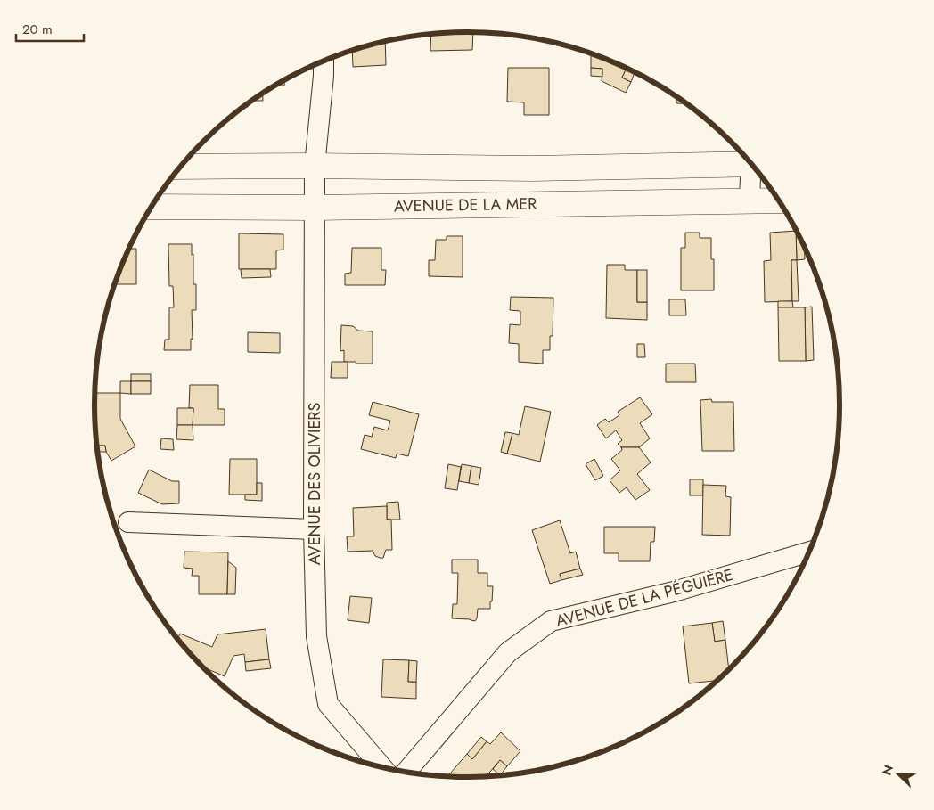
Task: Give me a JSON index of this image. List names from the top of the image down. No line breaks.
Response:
{"streets":{"street":["AVENUE DE LA MER","AVENUE DES OLIVIERS","AVENUE DE LA PÉGUIÈRE"]},"crossings":[["AVENUE DE LA MER","AVENUE DES OLIVIERS"]],"scale_bar":"20 m","north":"left"}
